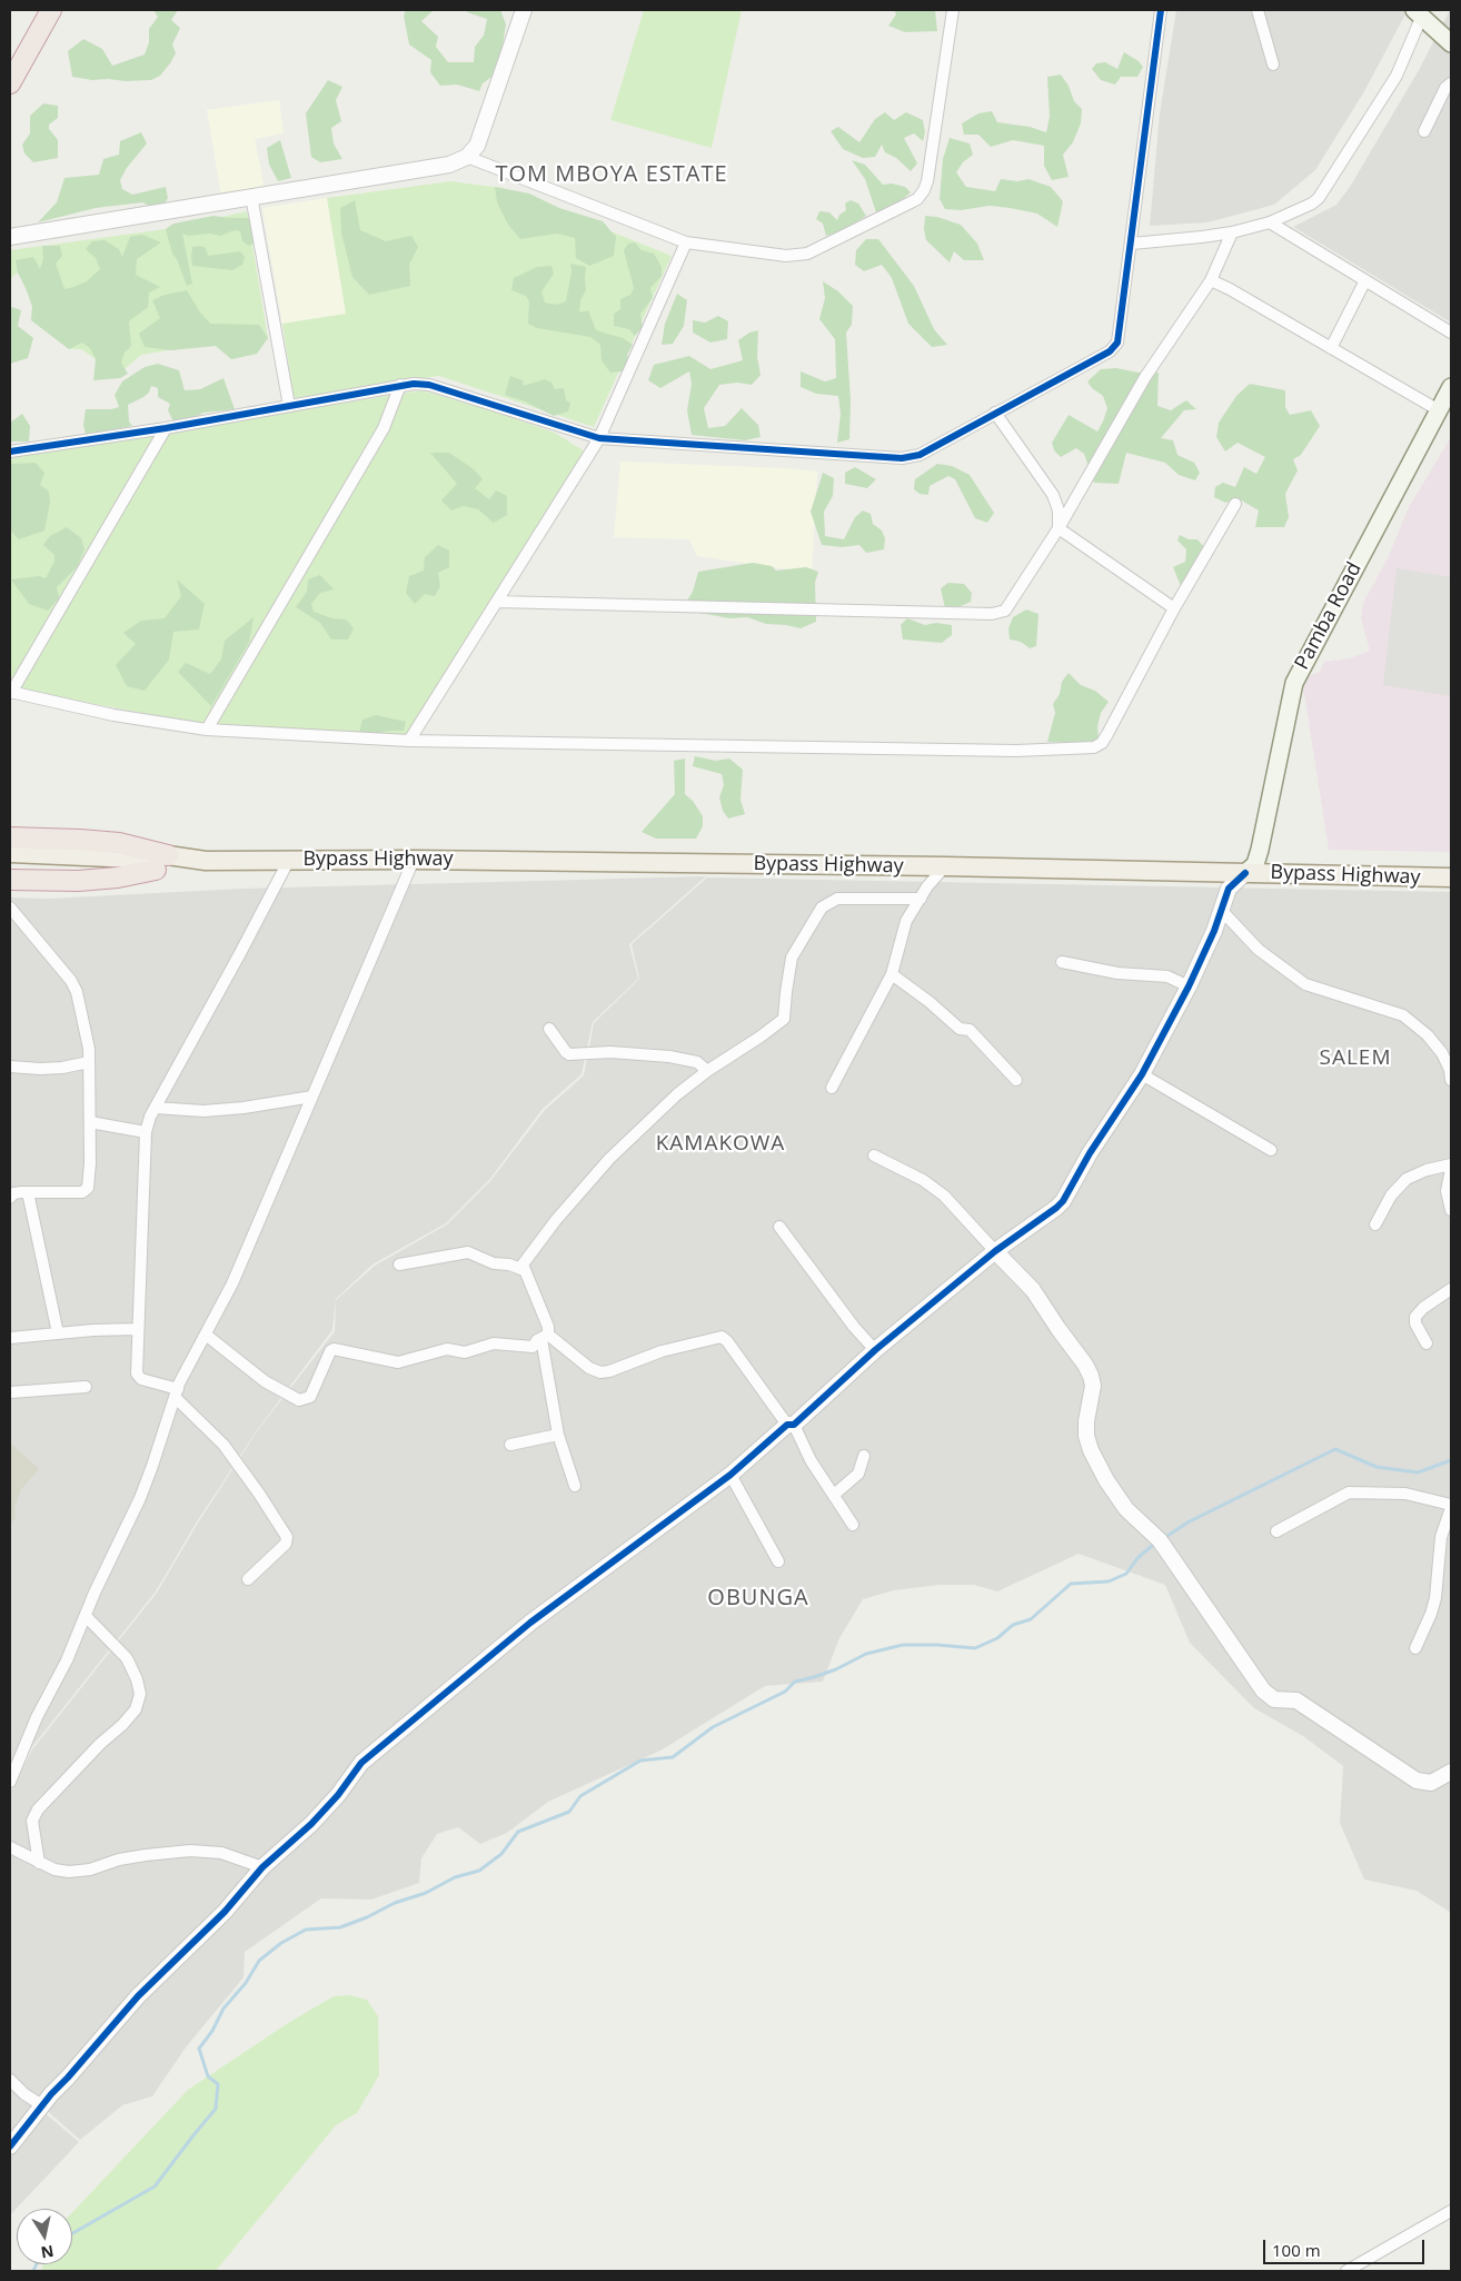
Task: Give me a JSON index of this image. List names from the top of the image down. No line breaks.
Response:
{"streets":{"main road":["Pamba Road","Bypass Highway"]},"crossings":[["Pamba Road","Bypass Highway"]],"districts":["TOM MBOYA ESTATE","SALEM","KAMAKOWA","OBUNGA"],"scale_bar":"100 m","north":"bottom"}
